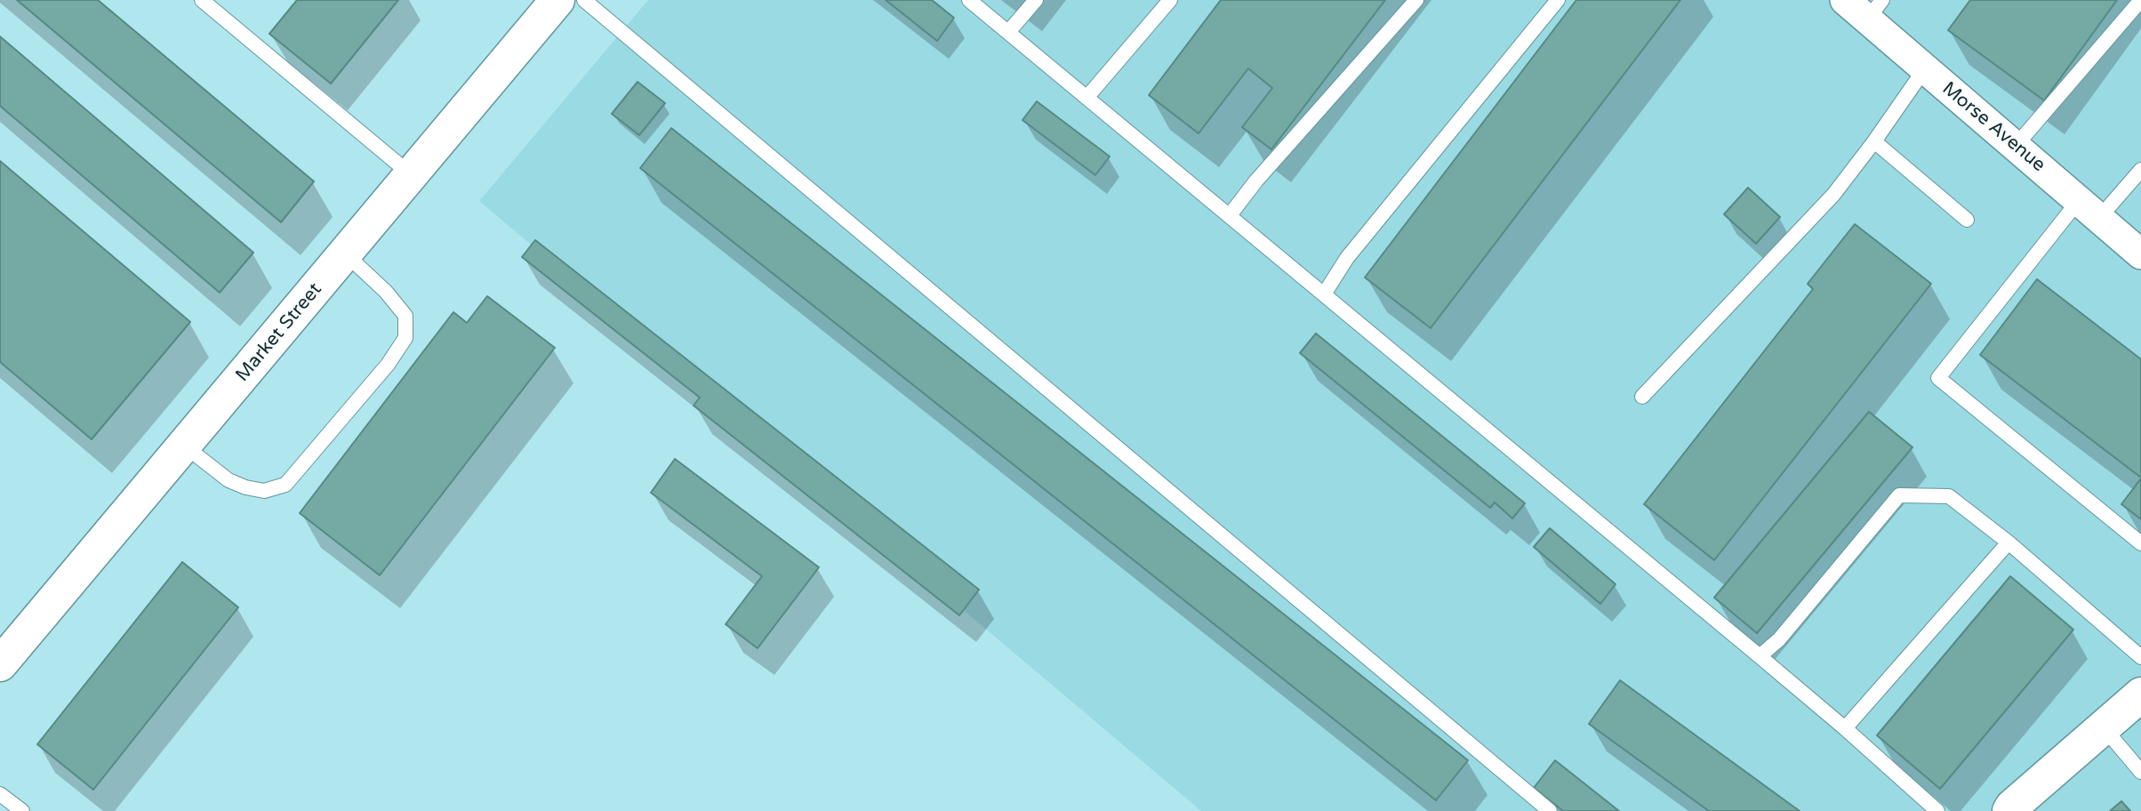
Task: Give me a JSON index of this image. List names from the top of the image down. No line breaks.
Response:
{"streets":{"street":["Morse Avenue","Market Street"]}}
